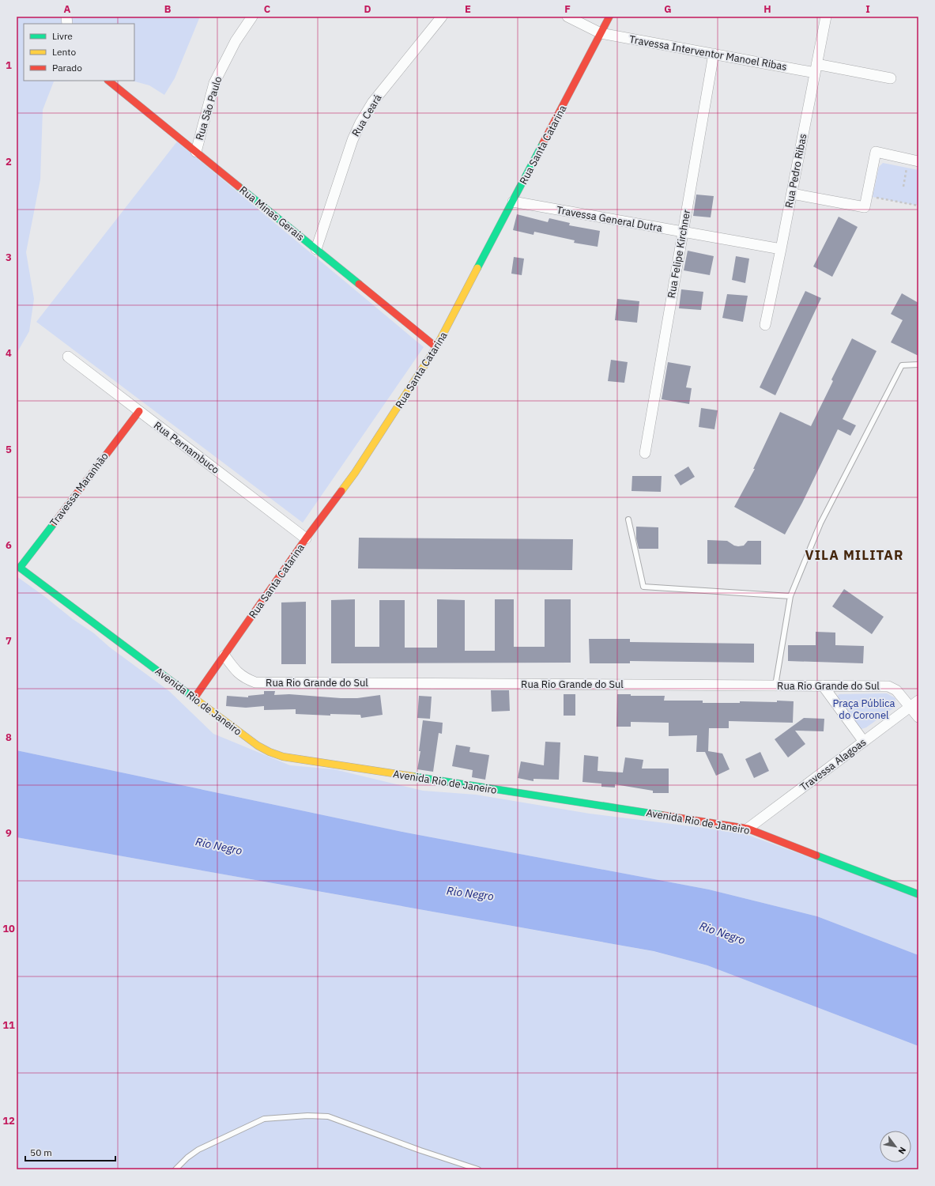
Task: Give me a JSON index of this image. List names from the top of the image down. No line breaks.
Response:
{"streets":{"street":["Travessa Interventor Manoel Ribas","Rua São Paulo","Rua Ceará","Rua Santa Catarina","Rua Pedro Ribas","Rua Minas Gerais","Travessa General Dutra","Rua Felipe Kirchner","Rua Pernambuco","Travessa Maranhão","Rua Rio Grande do Sul","Avenida Rio de Janeiro","Travessa Alagoas"]},"crossings":[["Travessa Interventor Manoel Ribas","Rua Santa Catarina"],["Travessa Interventor Manoel Ribas","Rua Pedro Ribas"],["Travessa Interventor Manoel Ribas","Rua Felipe Kirchner"],["Rua São Paulo","Rua Minas Gerais"],["Rua Ceará","Rua Minas Gerais"],["Rua Santa Catarina","Rua Minas Gerais"],["Rua Santa Catarina","Travessa General Dutra"],["Rua Santa Catarina","Rua Pernambuco"],["Rua Santa Catarina","Rua Rio Grande do Sul"],["Rua Santa Catarina","Avenida Rio de Janeiro"],["Rua Pedro Ribas","Travessa General Dutra"],["Travessa General Dutra","Rua Felipe Kirchner"],["Rua Pernambuco","Travessa Maranhão"],["Travessa Maranhão","Avenida Rio de Janeiro"],["Rua Rio Grande do Sul","Travessa Alagoas"],["Avenida Rio de Janeiro","Travessa Alagoas"]],"districts":["VILA MILITAR"],"water":["Rio Negro"],"parks":["Praça Pública do Coronel"],"legend":["Livre","Lento","Parado"],"scale_bar":"50 m","north":"bottom right","grid":{"columns":["A","B","C","D","E","F","G","H","I"],"rows":["1","2","3","4","5","6","7","8","9","10","11","12"]}}
